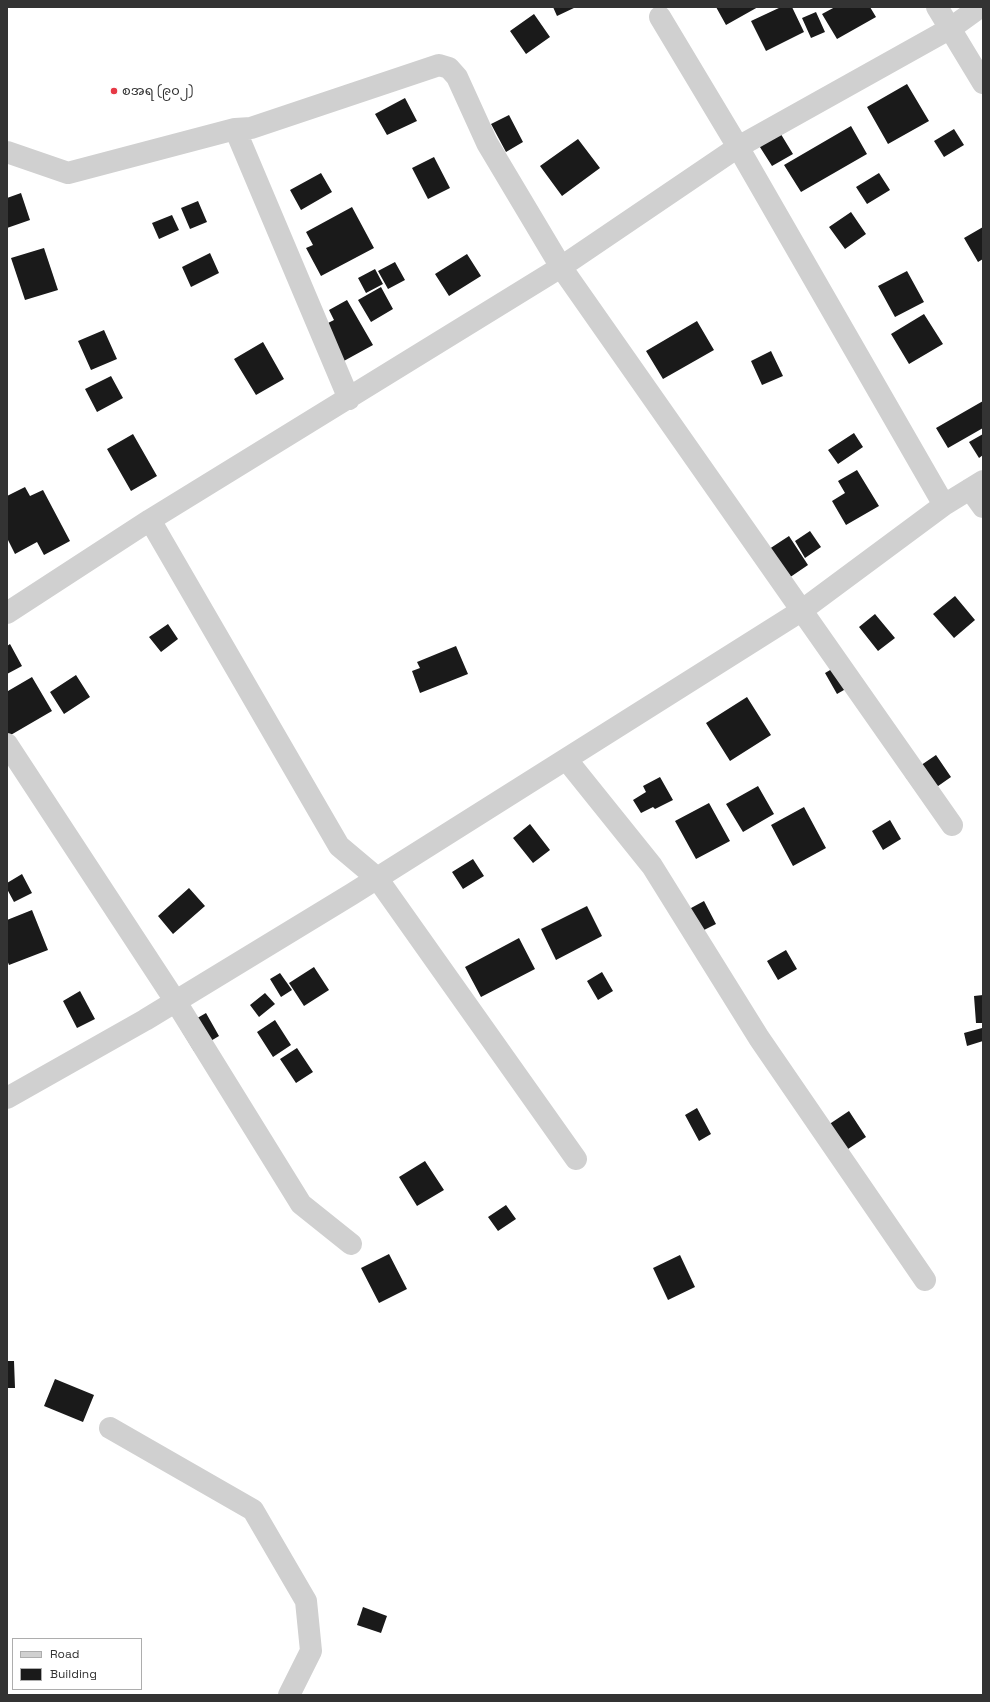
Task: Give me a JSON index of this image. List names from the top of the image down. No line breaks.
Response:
{"places":["စအရ (၉၀၂)"],"legend":["Road","Building"]}
